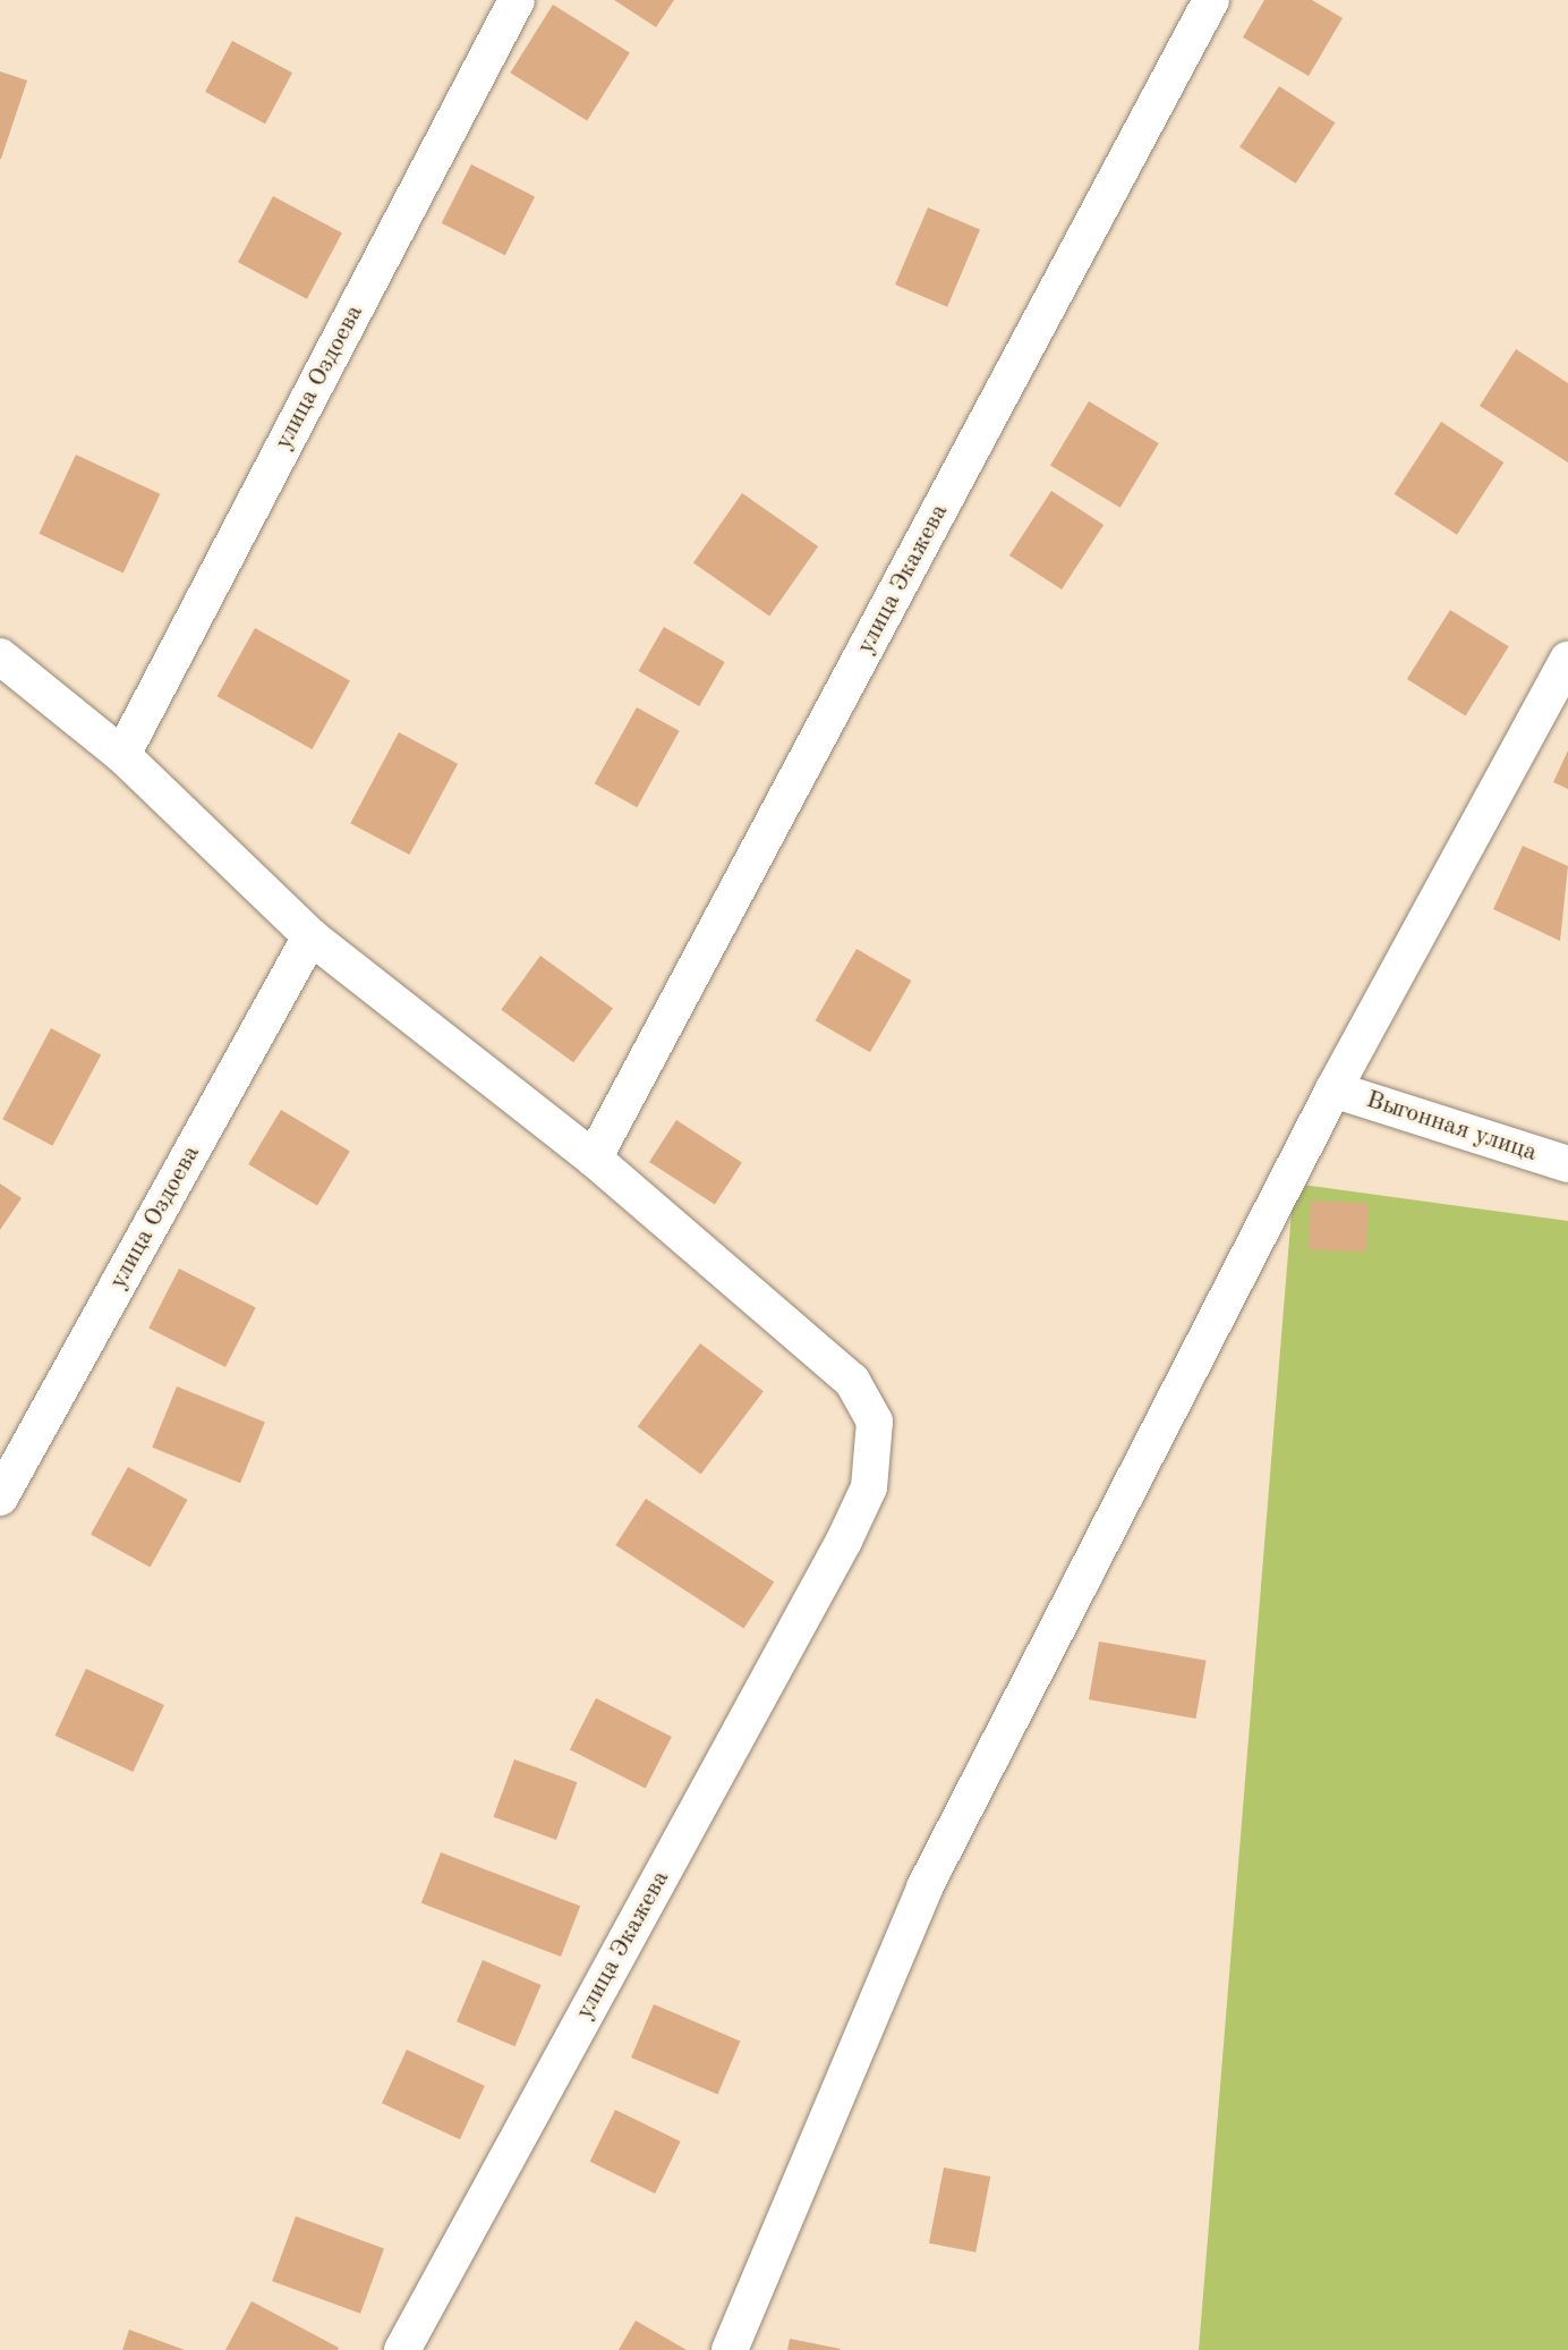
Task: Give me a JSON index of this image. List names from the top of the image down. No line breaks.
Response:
{"streets":{"street":["улица Оздоева","улица Экажева","Выгонная улица"]},"crossings":[["улица Оздоева","улица Экажева"]]}
